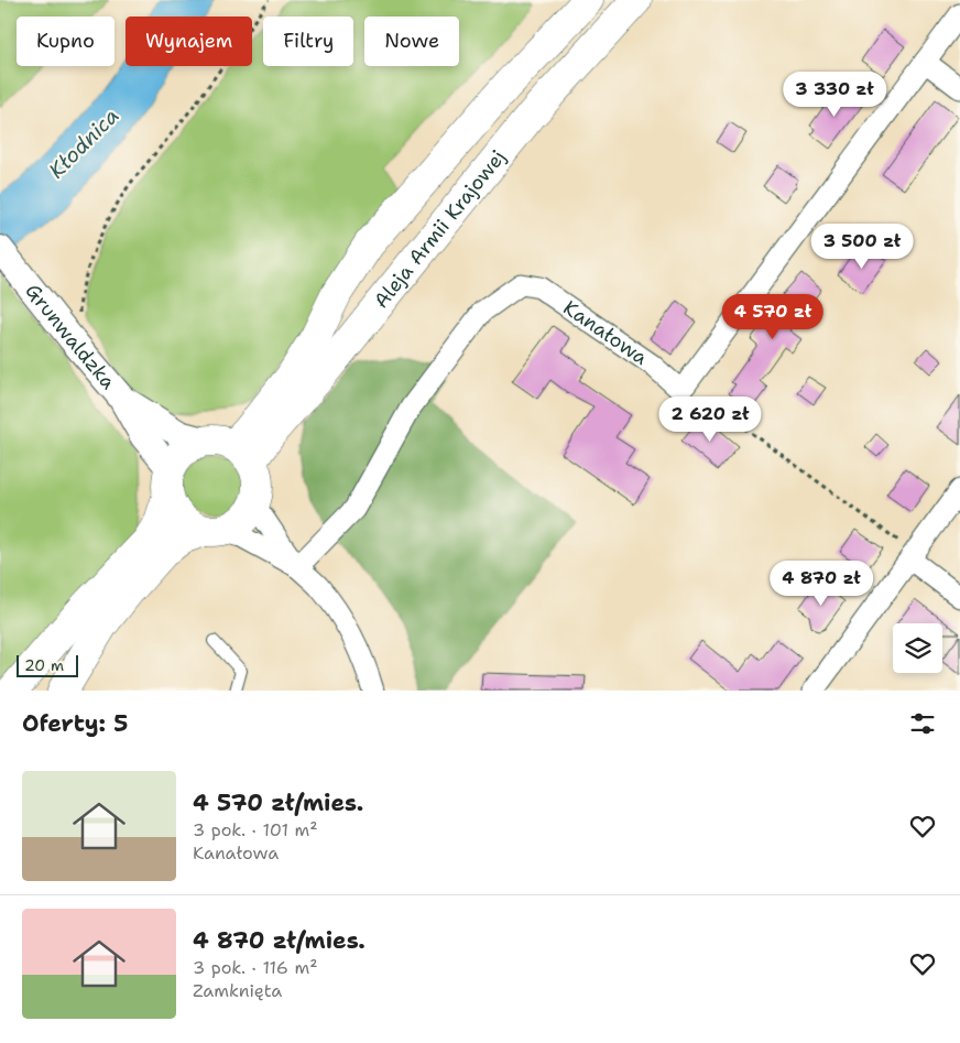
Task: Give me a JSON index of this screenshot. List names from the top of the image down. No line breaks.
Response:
{"streets":{"main road":["Aleja Armii Krajowej"],"street":["Kanałowa","Grunwaldzka"]},"crossings":[["Aleja Armii Krajowej","Grunwaldzka"]],"water":["Kłodnica"],"scale_bar":"20 m","page":{"chip":["Kupno","Wynajem","Filtry","Nowe"],"price":["3 330 zł","3 500 zł","4 570 zł","2 620 zł","4 870 zł"],"scale":"20 m","heading":"Oferty: 5","list":[{"name":"4 570 zł/mies.","note":"3 pok. · 101 m² · Kanałowa"},{"name":"4 870 zł/mies.","note":"3 pok. · 116 m² · Zamknięta"}]}}
